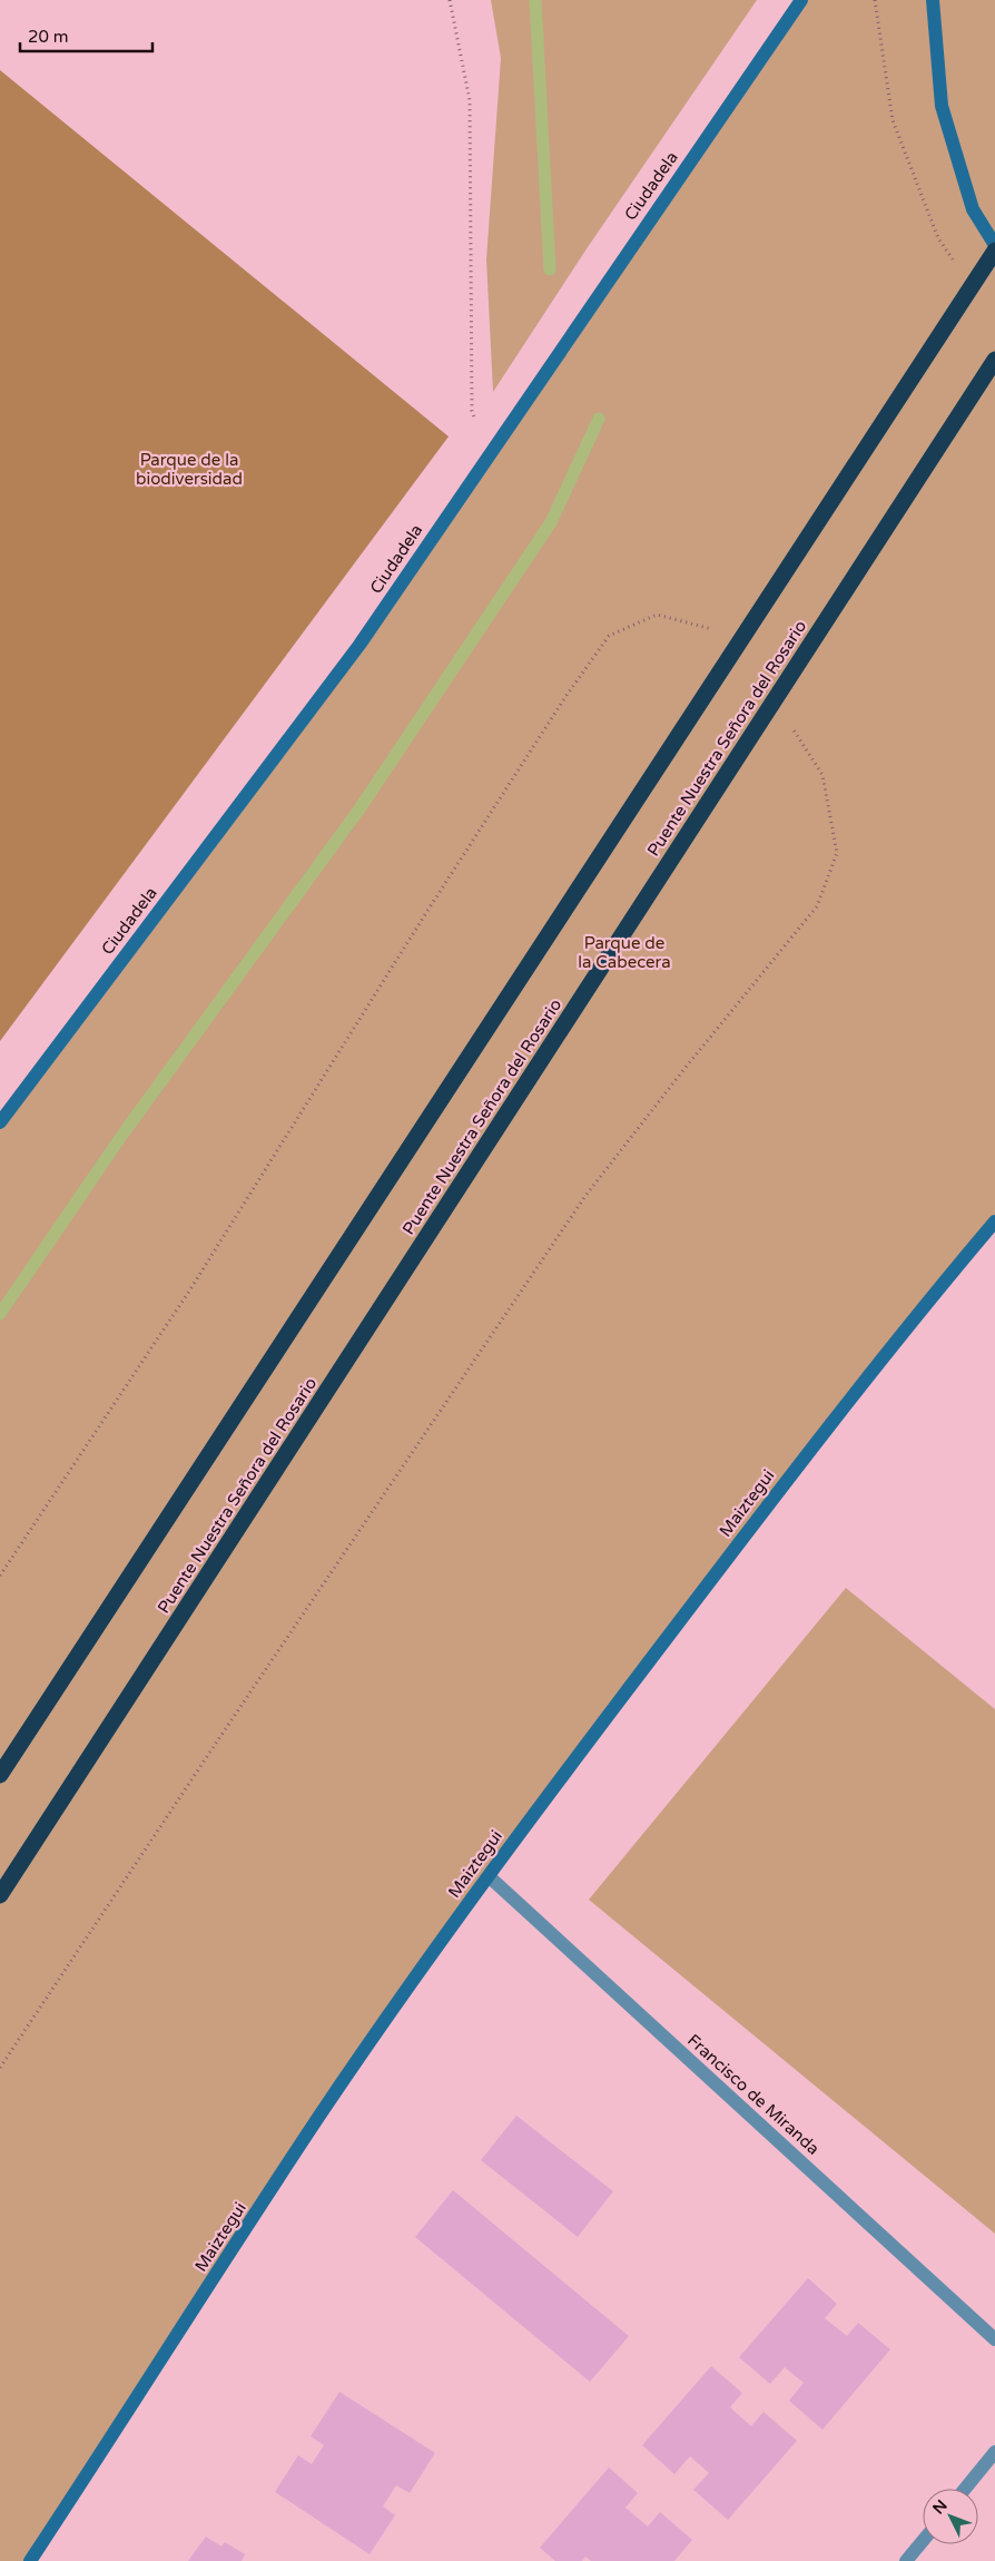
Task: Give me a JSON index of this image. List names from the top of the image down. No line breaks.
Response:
{"streets":{"highway":["Puente Nuestra Señora del Rosario"],"main road":["Ciudadela","Maiztegui"],"street":["Francisco de Miranda"]},"crossings":[["Maiztegui","Francisco de Miranda"]],"parks":["Parque de la biodiversidad","Parque de la Cabecera"],"scale_bar":"20 m","north":"top left"}
